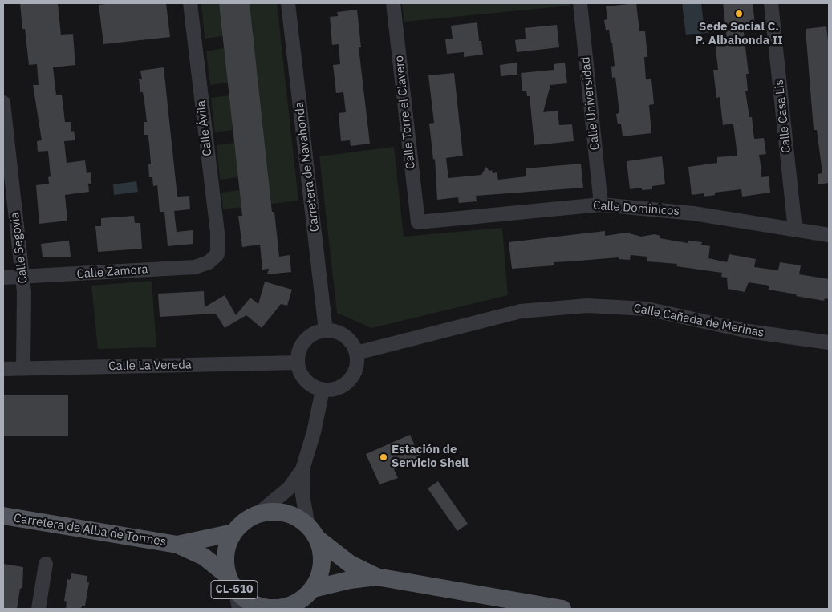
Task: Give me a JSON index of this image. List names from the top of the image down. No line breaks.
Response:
{"streets":{"main road":["Carretera de Alba de Tormes","CL-510"],"street":["Calle Universidad","Calle Torre el Clavero","Calle Casa Lis","Calle Ávila","Carretera de Navahonda","Calle Dominicos","Calle Segovia","Calle Zamora","Calle Cañada de Merinas","Calle La Vereda"]},"crossings":[["Calle Universidad","Calle Dominicos"],["Calle Torre el Clavero","Calle Dominicos"],["Calle Casa Lis","Calle Dominicos"],["Calle Ávila","Calle Zamora"],["Carretera de Navahonda","Calle Cañada de Merinas"],["Carretera de Navahonda","Calle La Vereda"],["Calle Segovia","Calle Zamora"],["Calle Segovia","Calle La Vereda"],["Calle Cañada de Merinas","Calle La Vereda"],["Carretera de Alba de Tormes","CL-510"]],"places":["Sede Social C. P. Albahonda II","Estación de Servicio Shell"]}
